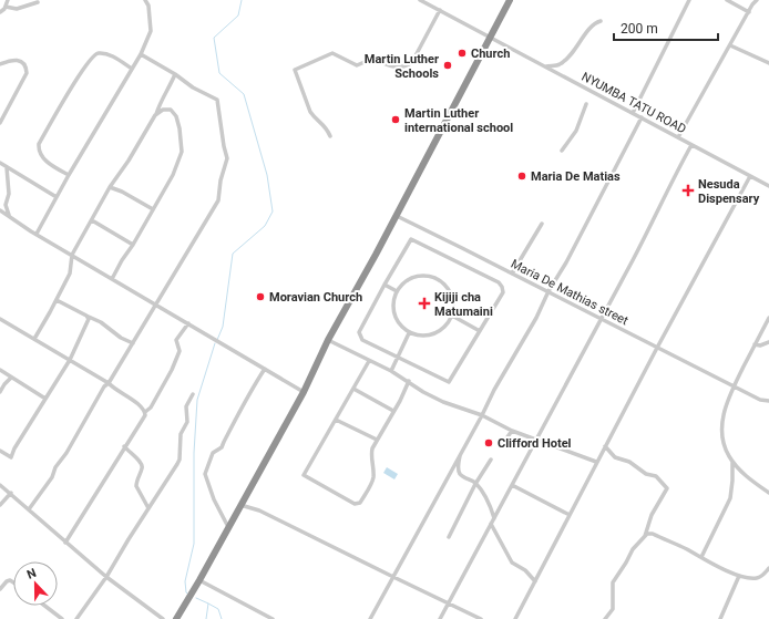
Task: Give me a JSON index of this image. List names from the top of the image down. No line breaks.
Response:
{"streets":{"street":["NYUMBA TATU ROAD","Maria De Mathias street"]},"places":{"other":["Church","Martin Luther Schools","Martin Luther international school","Maria De Matias","Moravian Church","Clifford Hotel"],"health":["Nesuda Dispensary","Kijiji cha Matumaini"]},"scale_bar":"200 m","north":"top"}
